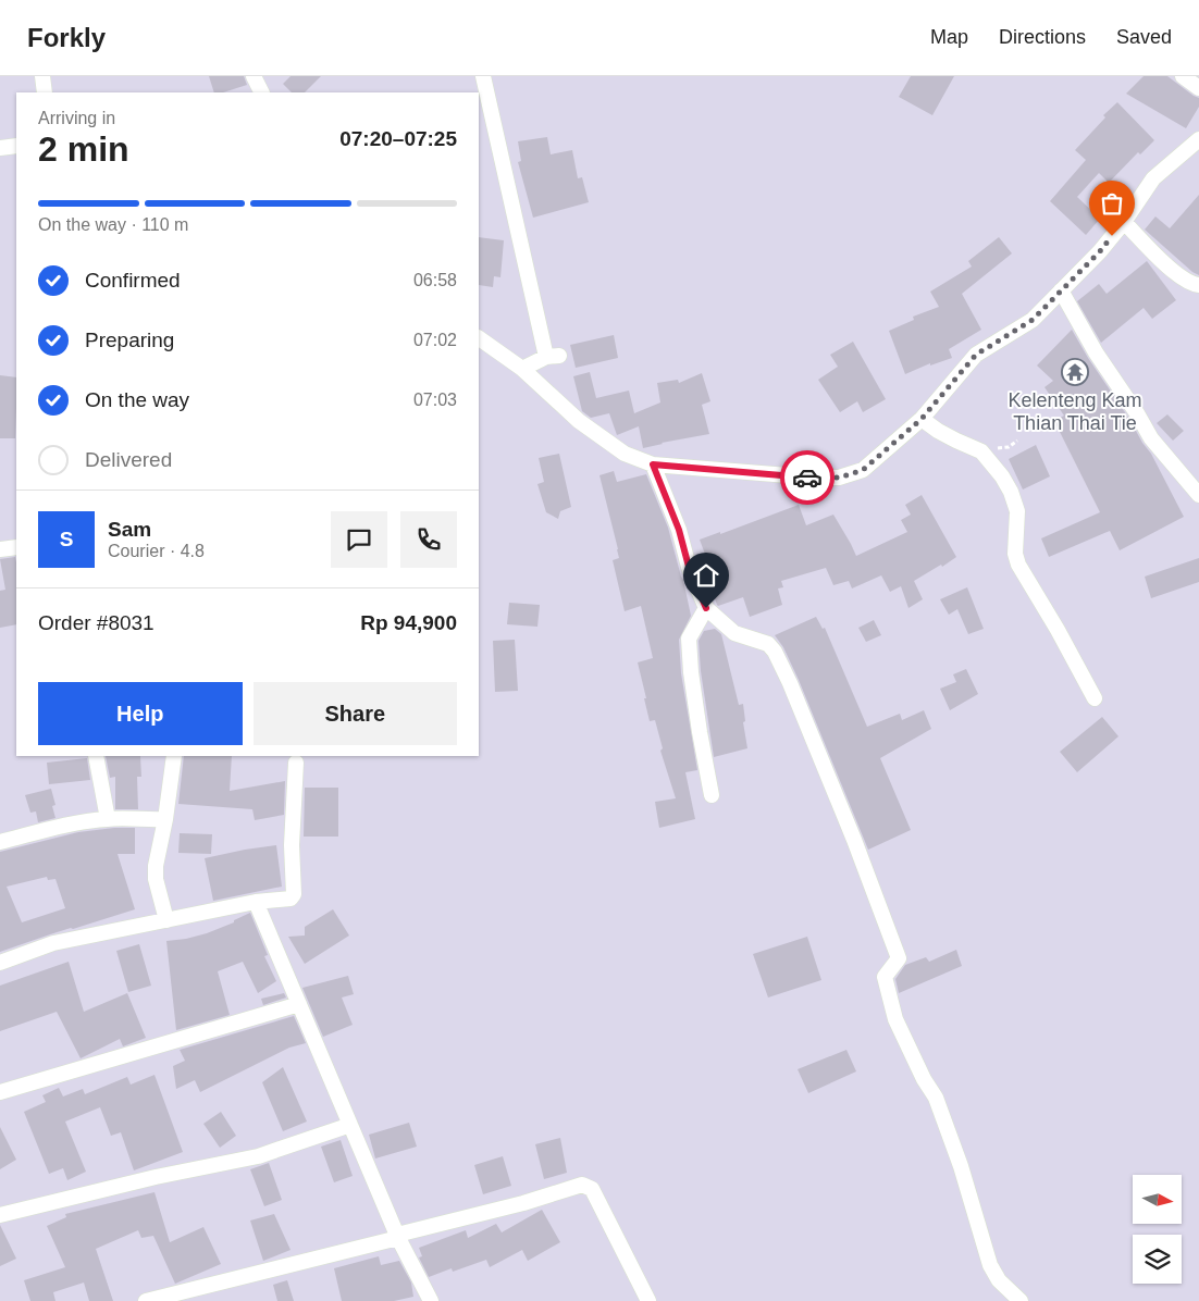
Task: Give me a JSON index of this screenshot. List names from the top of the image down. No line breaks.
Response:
{"places":{"temple":["Kelenteng Kam Thian Thai Tie"]},"north":"right","page":{"header":"Forkly","nav":["Map","Directions","Saved"],"heading":["2 min","Arriving in","07:20–07:25"],"panel":["Sam","Courier · 4.8","Order #8031","Rp 94,900"],"bar":"On the way · 110 m","list":[["Confirmed","06:58"],["Preparing","07:02"],["On the way","07:03"],"Delivered"],"round":"S","buttons":["Help","Share"]}}
